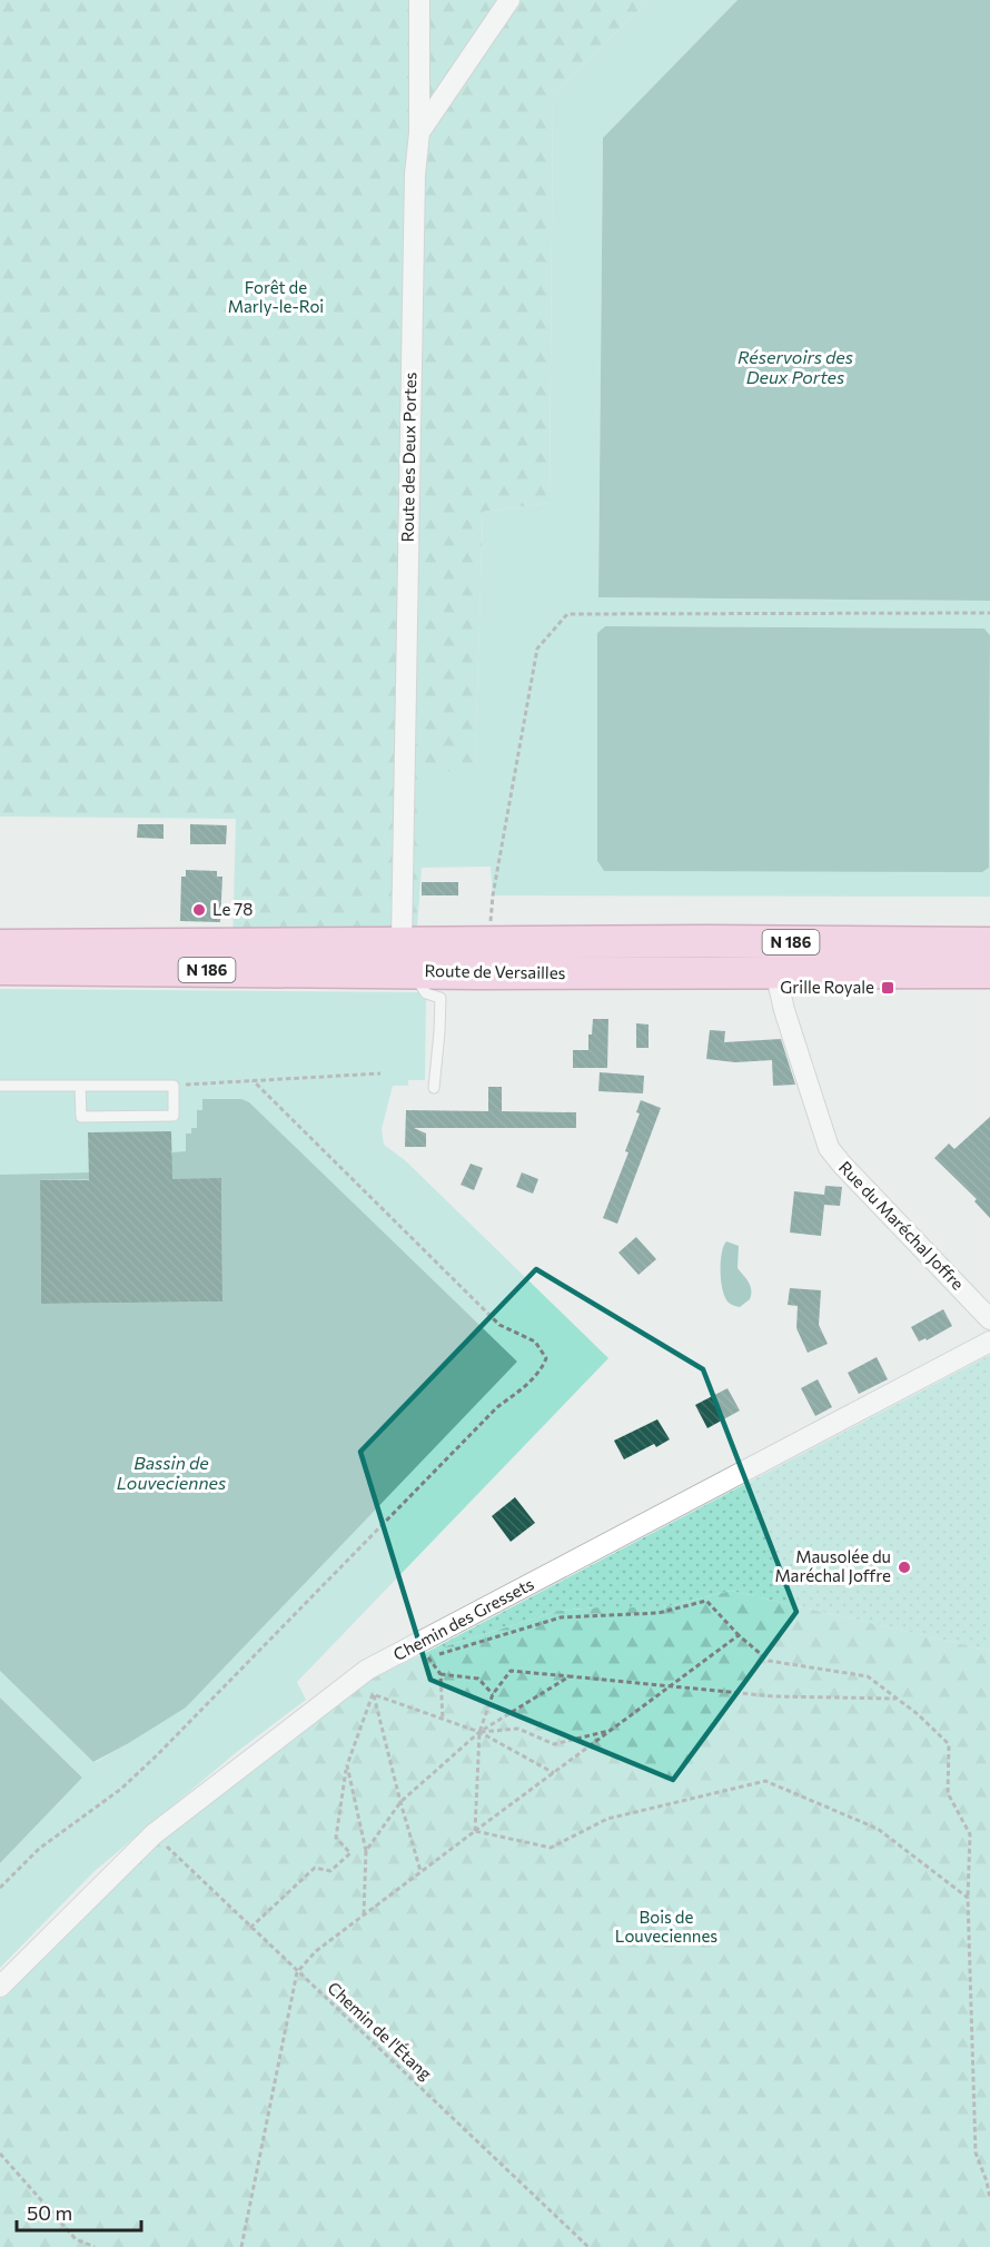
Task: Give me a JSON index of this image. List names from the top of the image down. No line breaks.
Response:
{"streets":{"main road":["N 186","Route de Versailles"],"street":["Route des Deux Portes","Rue du Maréchal Joffre","Chemin des Gressets"],"path":["Chemin de l'Étang"]},"crossings":[["Route des Deux Portes","Route de Versailles"],["Route de Versailles","Rue du Maréchal Joffre"],["Chemin des Gressets","Chemin de l'Étang"]],"water":["Réservoirs des Deux Portes","Bassin de Louveciennes"],"parks":["Forêt de Marly-le-Roi","Bois de Louveciennes"],"places":{"other":["Le 78","Mausolée du Maréchal Joffre"],"transit":["Grille Royale"]},"scale_bar":"50 m"}
